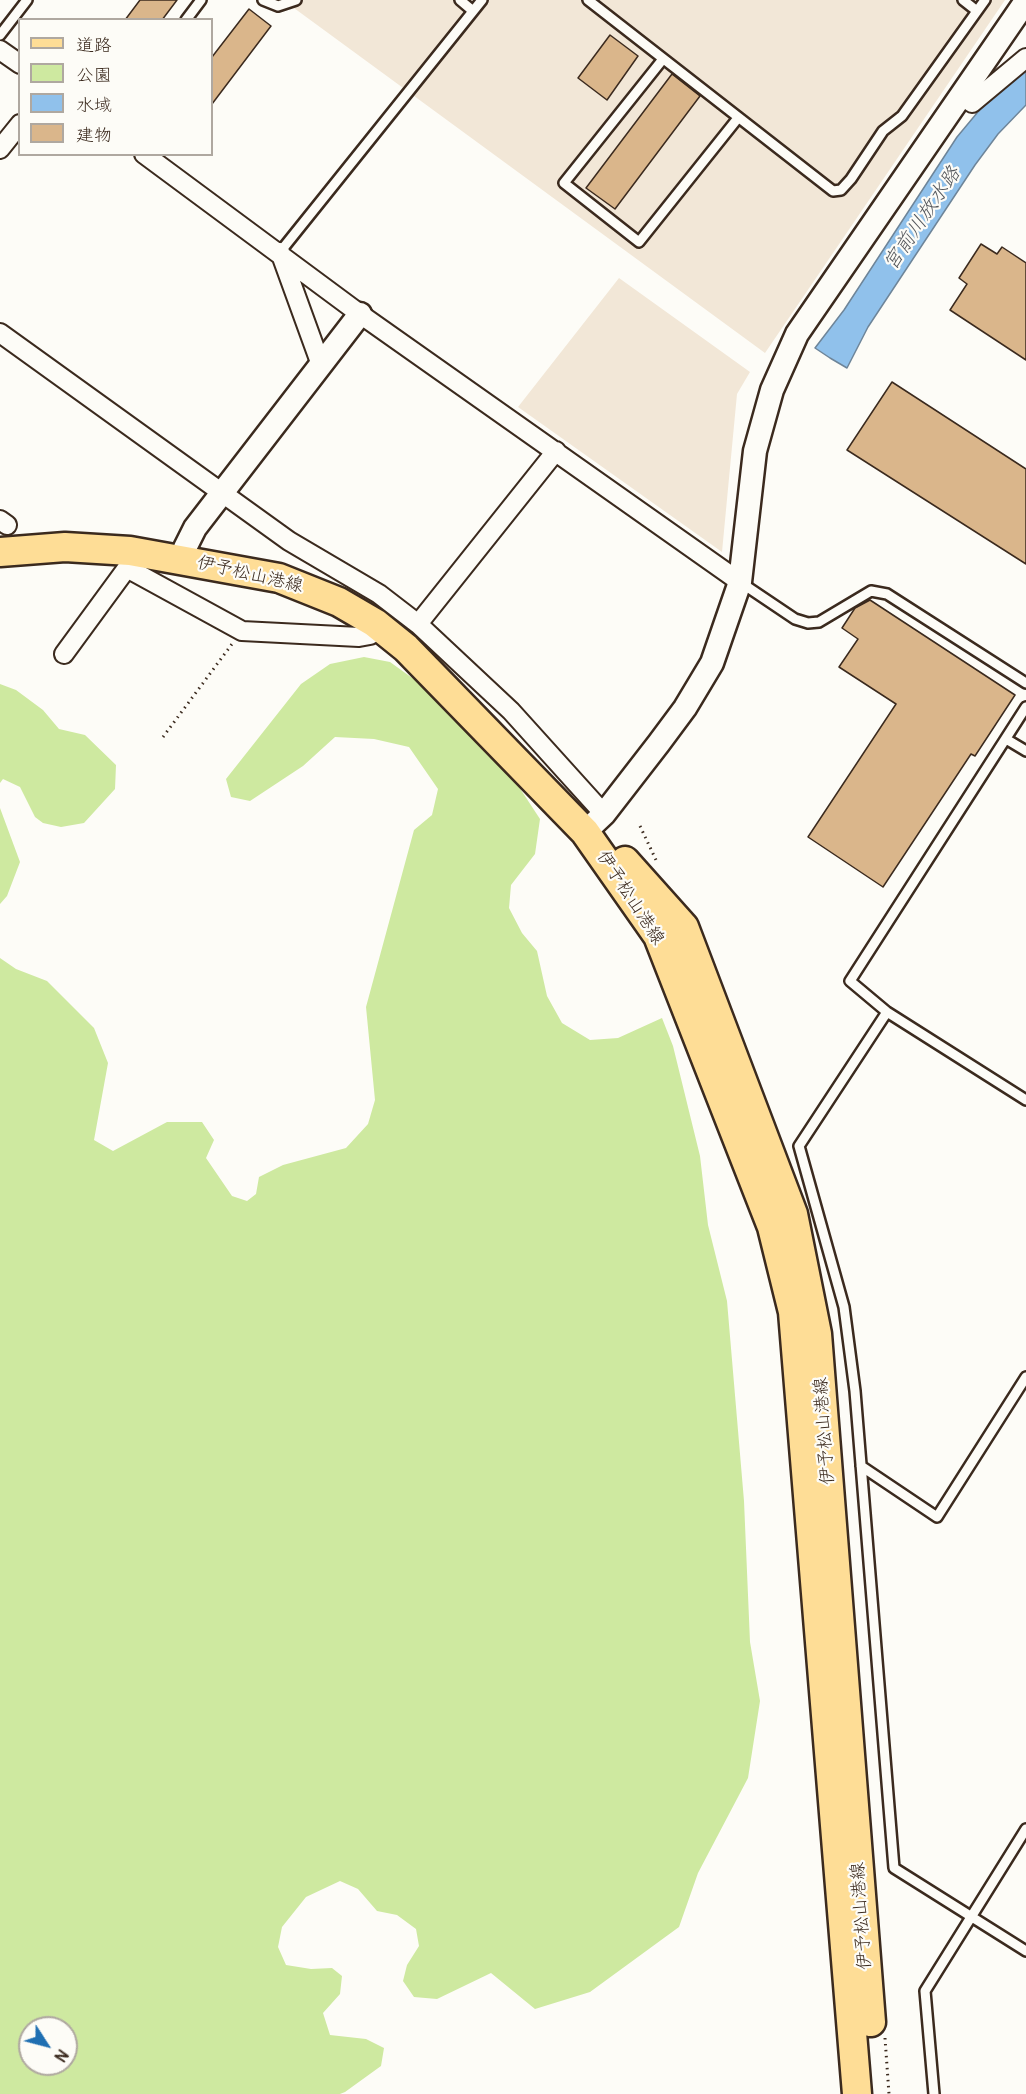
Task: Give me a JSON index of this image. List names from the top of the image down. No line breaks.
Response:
{"streets":{"main road":["伊予松山港線"]},"water":["宮前川放水路"],"legend":["道路","公園","水域","建物"],"north":"bottom right"}
